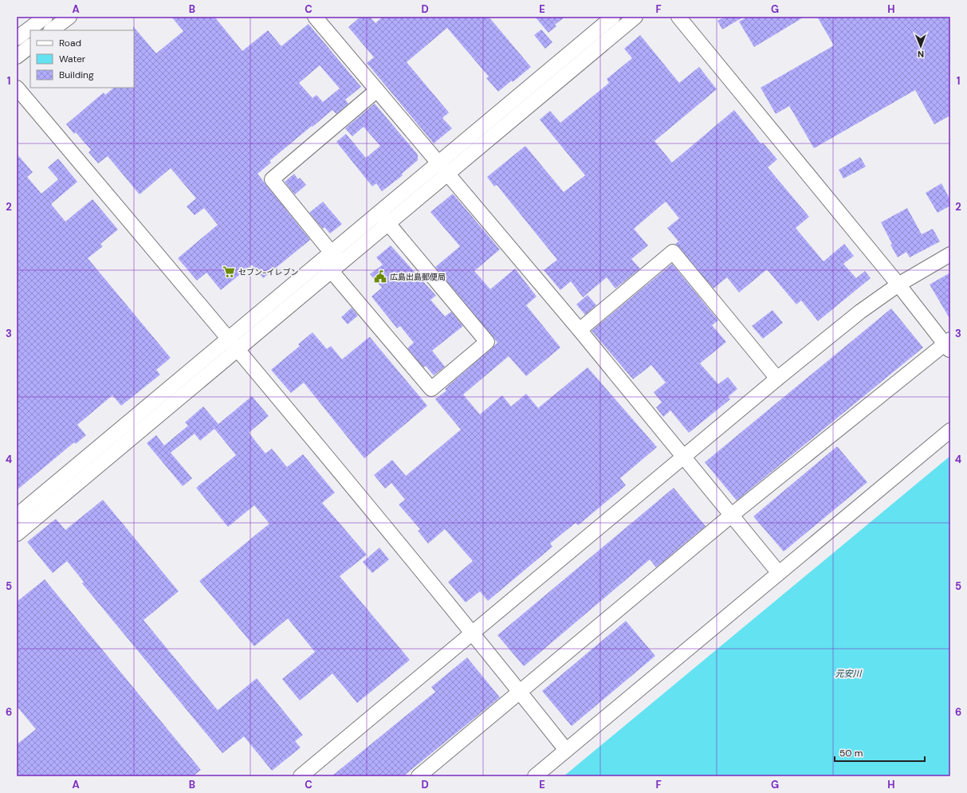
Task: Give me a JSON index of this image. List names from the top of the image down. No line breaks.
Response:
{"water":["元安川"],"places":{"supermarket":["セブン-イレブン"],"public building":["広島出島郵便局"]},"legend":["Road","Water","Building"],"scale_bar":"50 m","north":"bottom","grid":{"columns":["A","B","C","D","E","F","G","H"],"rows":["1","2","3","4","5","6"]}}
